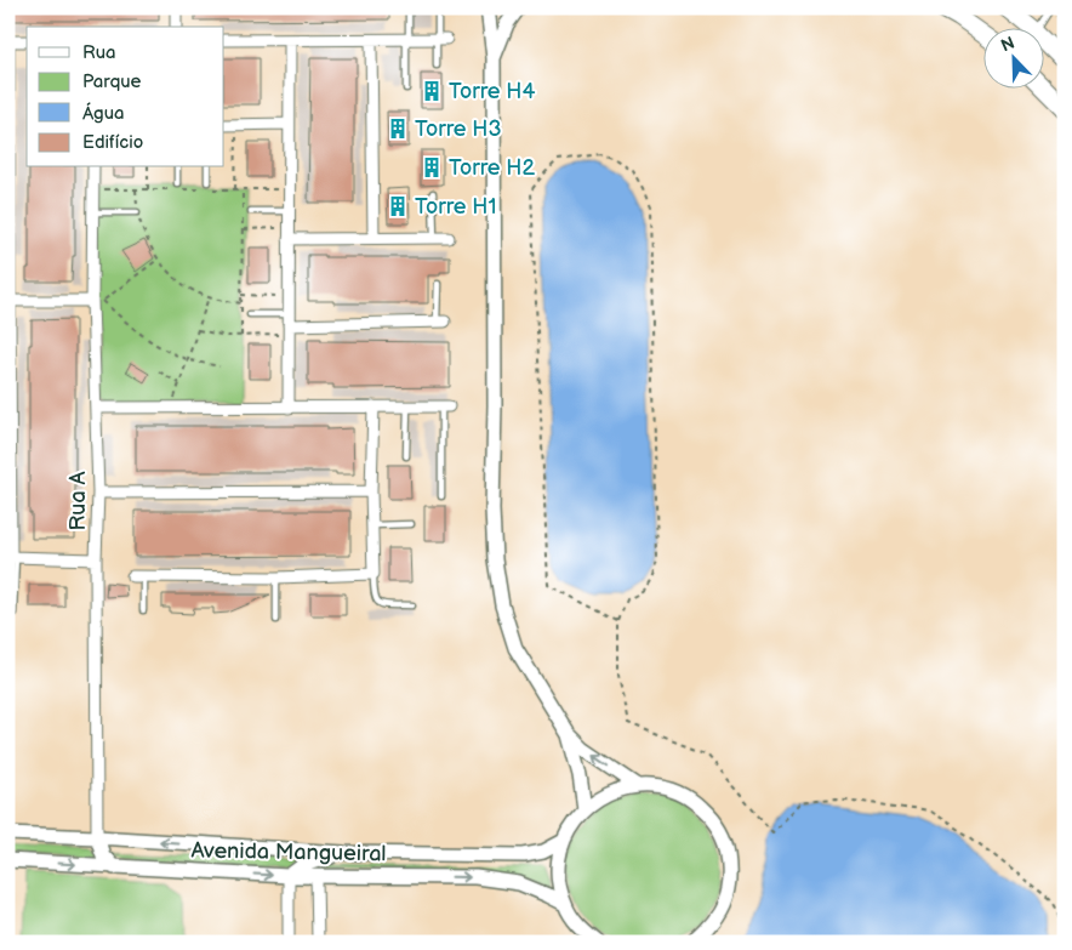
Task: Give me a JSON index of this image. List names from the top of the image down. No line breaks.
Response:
{"streets":{"street":["Rua A","Avenida Mangueiral"]},"crossings":[["Rua A","Avenida Mangueiral"]],"places":{"building":["Torre H4","Torre H3","Torre H2","Torre H1"]},"legend":["Rua","Parque","Água","Edifício"],"north":"top left"}
